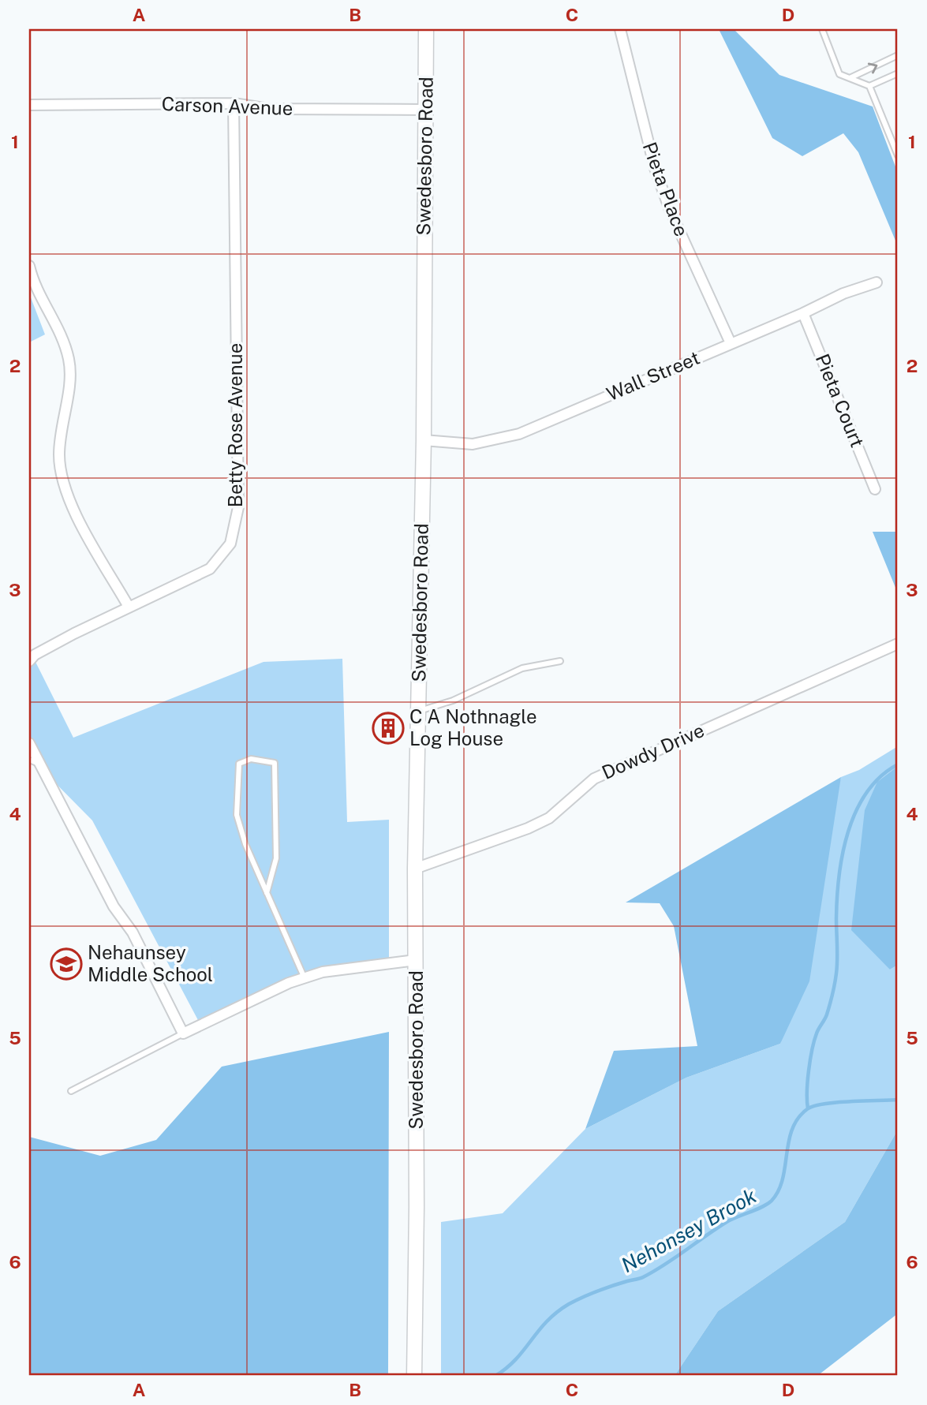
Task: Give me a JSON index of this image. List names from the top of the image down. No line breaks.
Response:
{"streets":{"main road":["Swedesboro Road"],"street":["Carson Avenue","Pieta Place","Wall Street","Pieta Court","Betty Rose Avenue","Dowdy Drive"]},"crossings":[["Carson Avenue","Swedesboro Road"],["Carson Avenue","Betty Rose Avenue"],["Swedesboro Road","Wall Street"],["Swedesboro Road","Dowdy Drive"],["Pieta Place","Wall Street"],["Wall Street","Pieta Court"]],"water":["Nehonsey Brook"],"places":{"building":["C A Nothnagle Log House"],"school or university":["Nehaunsey Middle School"]},"grid":{"columns":["A","B","C","D"],"rows":["1","2","3","4","5","6"]}}
